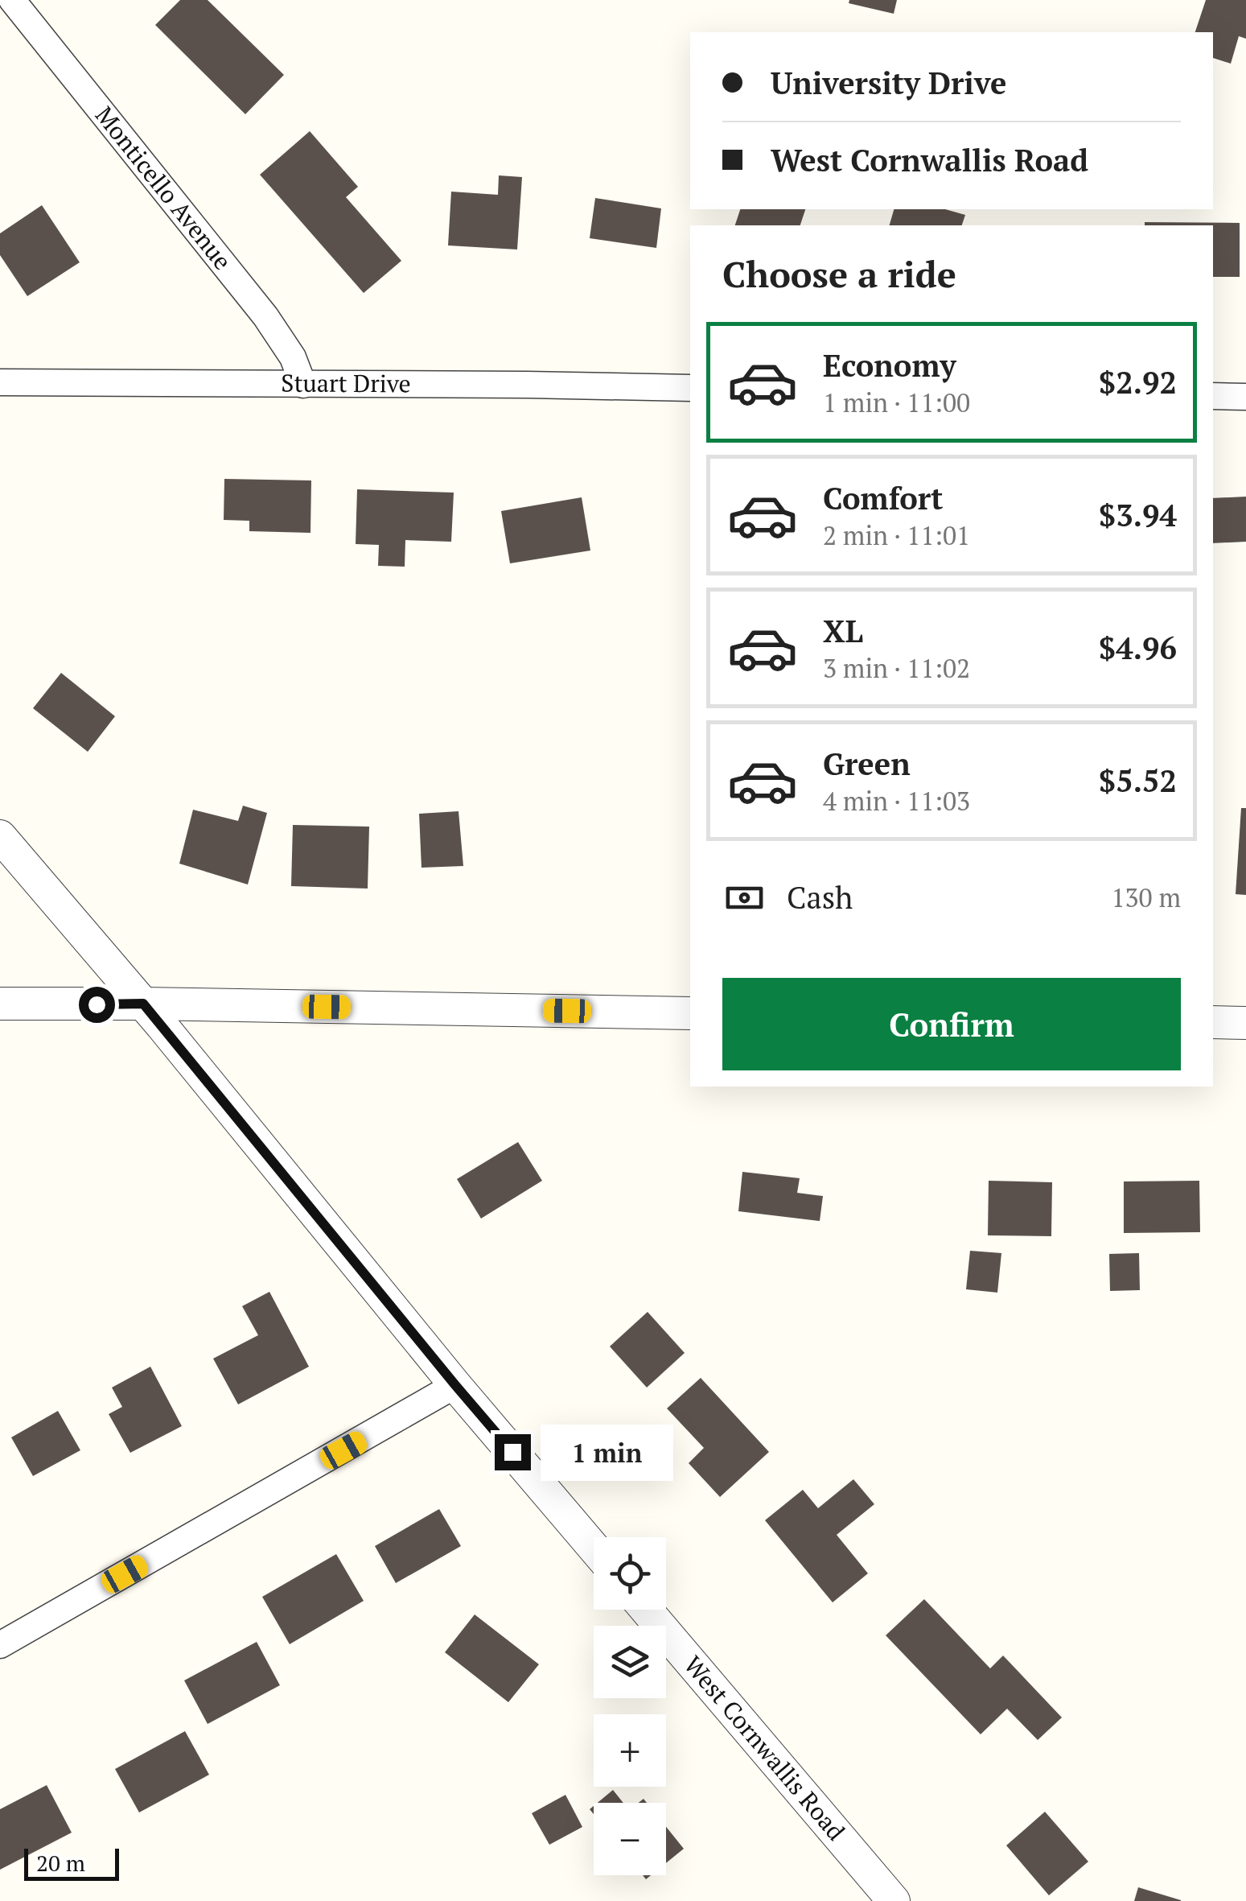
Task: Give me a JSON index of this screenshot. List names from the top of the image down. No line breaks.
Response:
{"streets":{"street":["Monticello Avenue","Stuart Drive","West Cornwallis Road"]},"crossings":[["Monticello Avenue","Stuart Drive"]],"scale_bar":"20 m","page":{"banner":["University Drive","West Cornwallis Road"],"heading":"Choose a ride","list":[{"name":"Economy","note":"1 min · 11:00","value":"$2.92"},{"name":"Comfort","note":"2 min · 11:01","value":"$3.94"},{"name":"XL","note":"3 min · 11:02","value":"$4.96"},{"name":"Green","note":"4 min · 11:03","value":"$5.52"}],"pay":["Cash","130 m"],"buttons":"Confirm","bubble":"1 min","map_buttons":["+","−"],"scale":"20 m"}}
